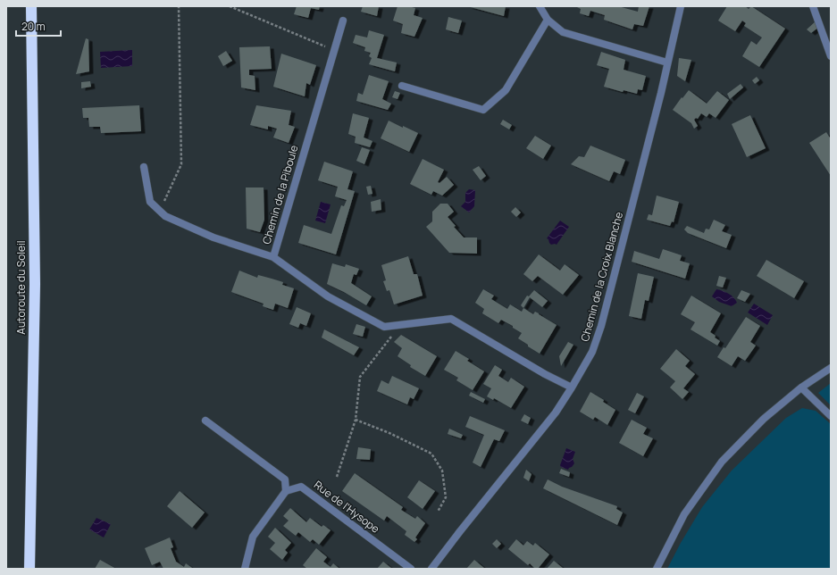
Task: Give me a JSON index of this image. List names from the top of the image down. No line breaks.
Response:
{"streets":{"highway":["Autoroute du Soleil"],"street":["Chemin de la Piboule","Chemin de la Croix Blanche","Rue de l'Hysope"]},"crossings":[["Chemin de la Piboule","Chemin de la Croix Blanche"]],"scale_bar":"20 m"}
